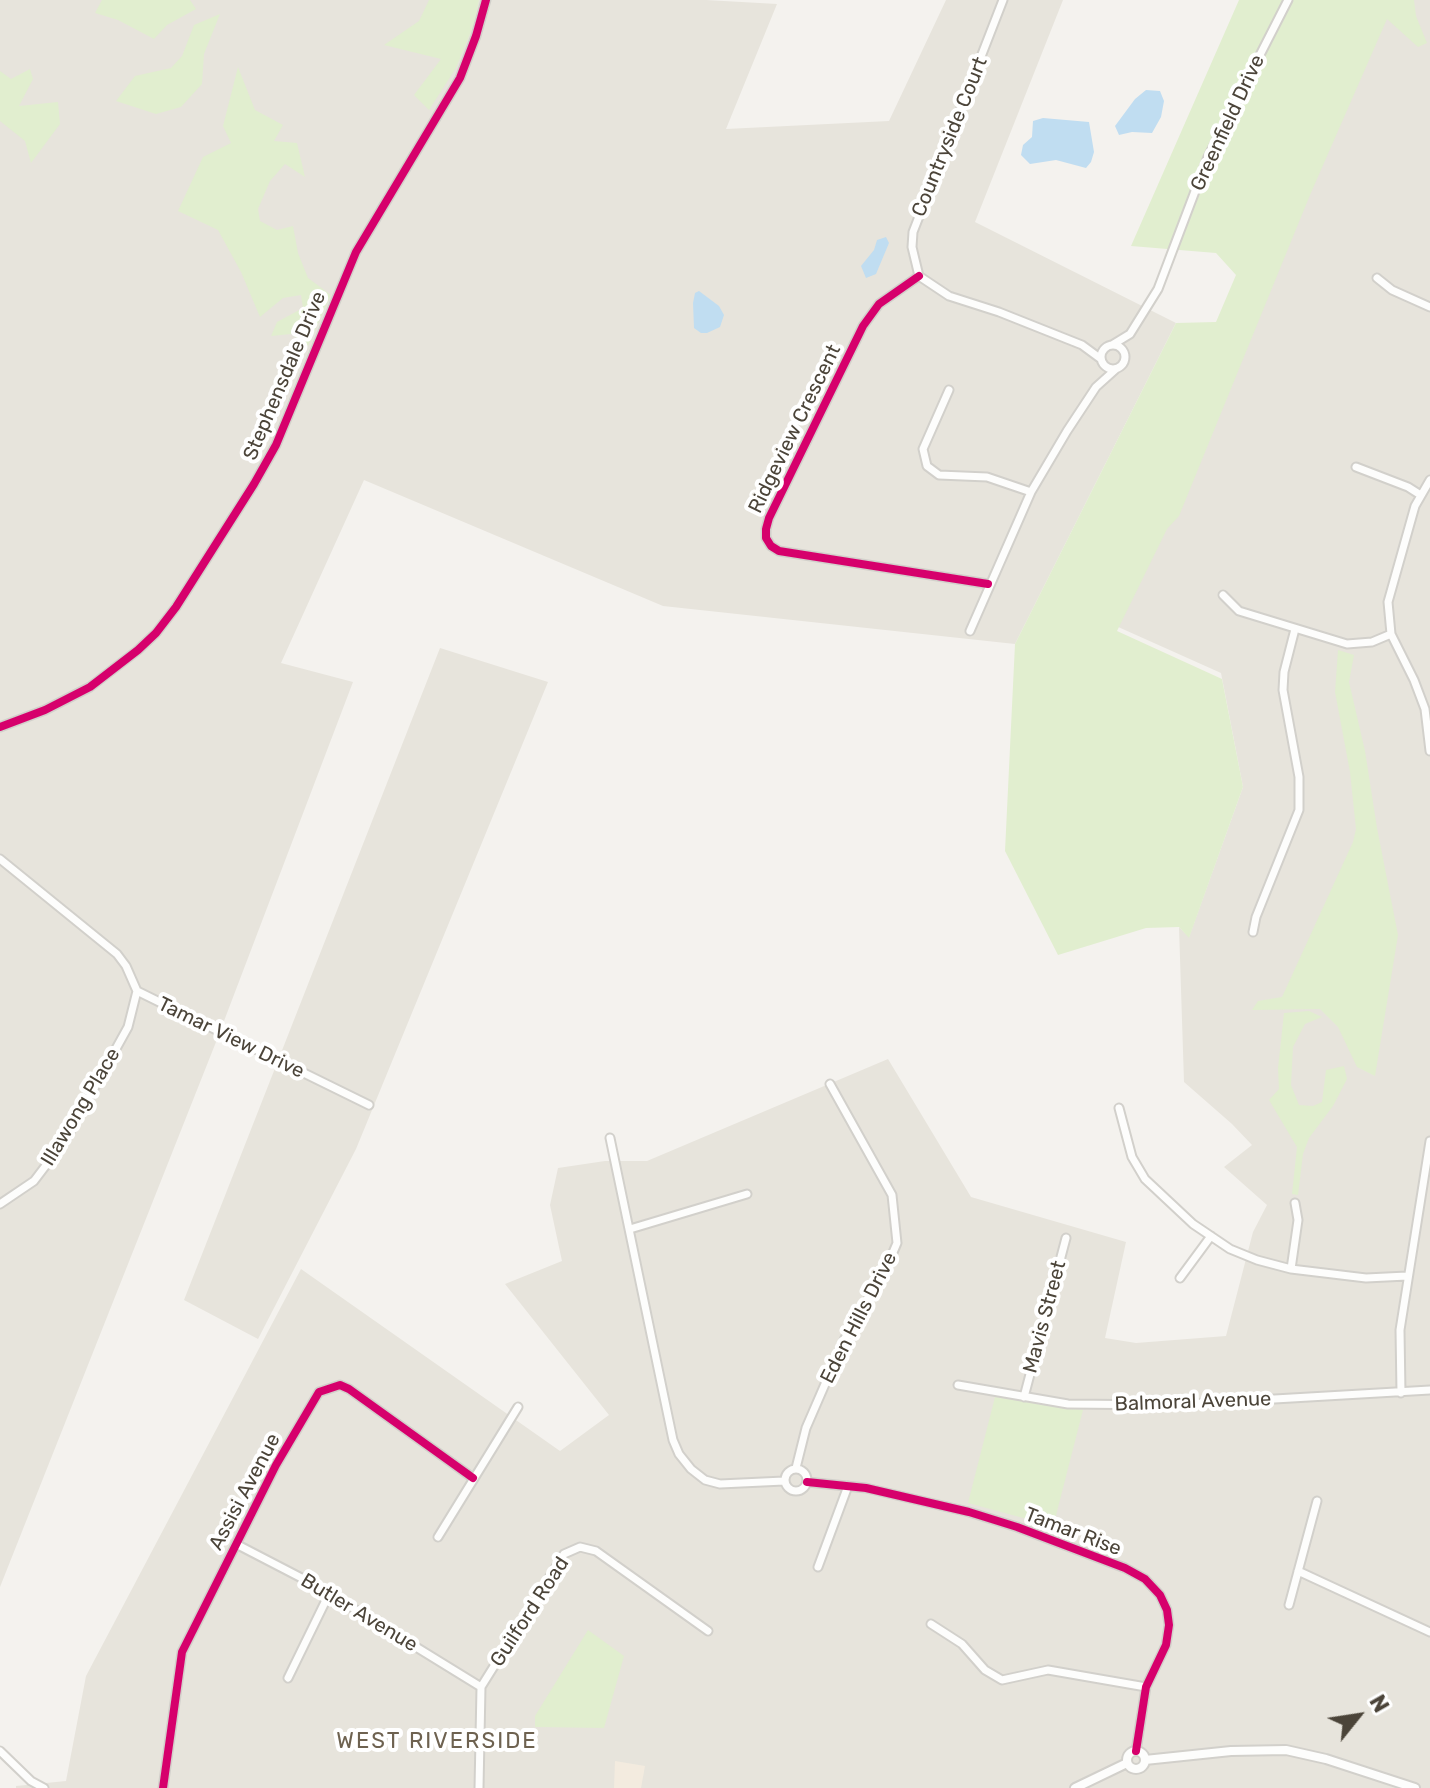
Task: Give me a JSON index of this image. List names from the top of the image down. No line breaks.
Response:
{"streets":{"street":["Greenfield Drive","Countryside Court","Stephensdale Drive","Ridgeview Crescent","Tamar View Drive","Illawong Place","Mavis Street","Eden Hills Drive","Balmoral Avenue","Assisi Avenue","Tamar Rise","Guilford Road","Butler Avenue"]},"crossings":[["Countryside Court","Ridgeview Crescent"],["Tamar View Drive","Illawong Place"],["Mavis Street","Balmoral Avenue"],["Eden Hills Drive","Tamar Rise"],["Assisi Avenue","Butler Avenue"],["Guilford Road","Butler Avenue"]],"districts":["WEST RIVERSIDE"],"north":"top right"}
